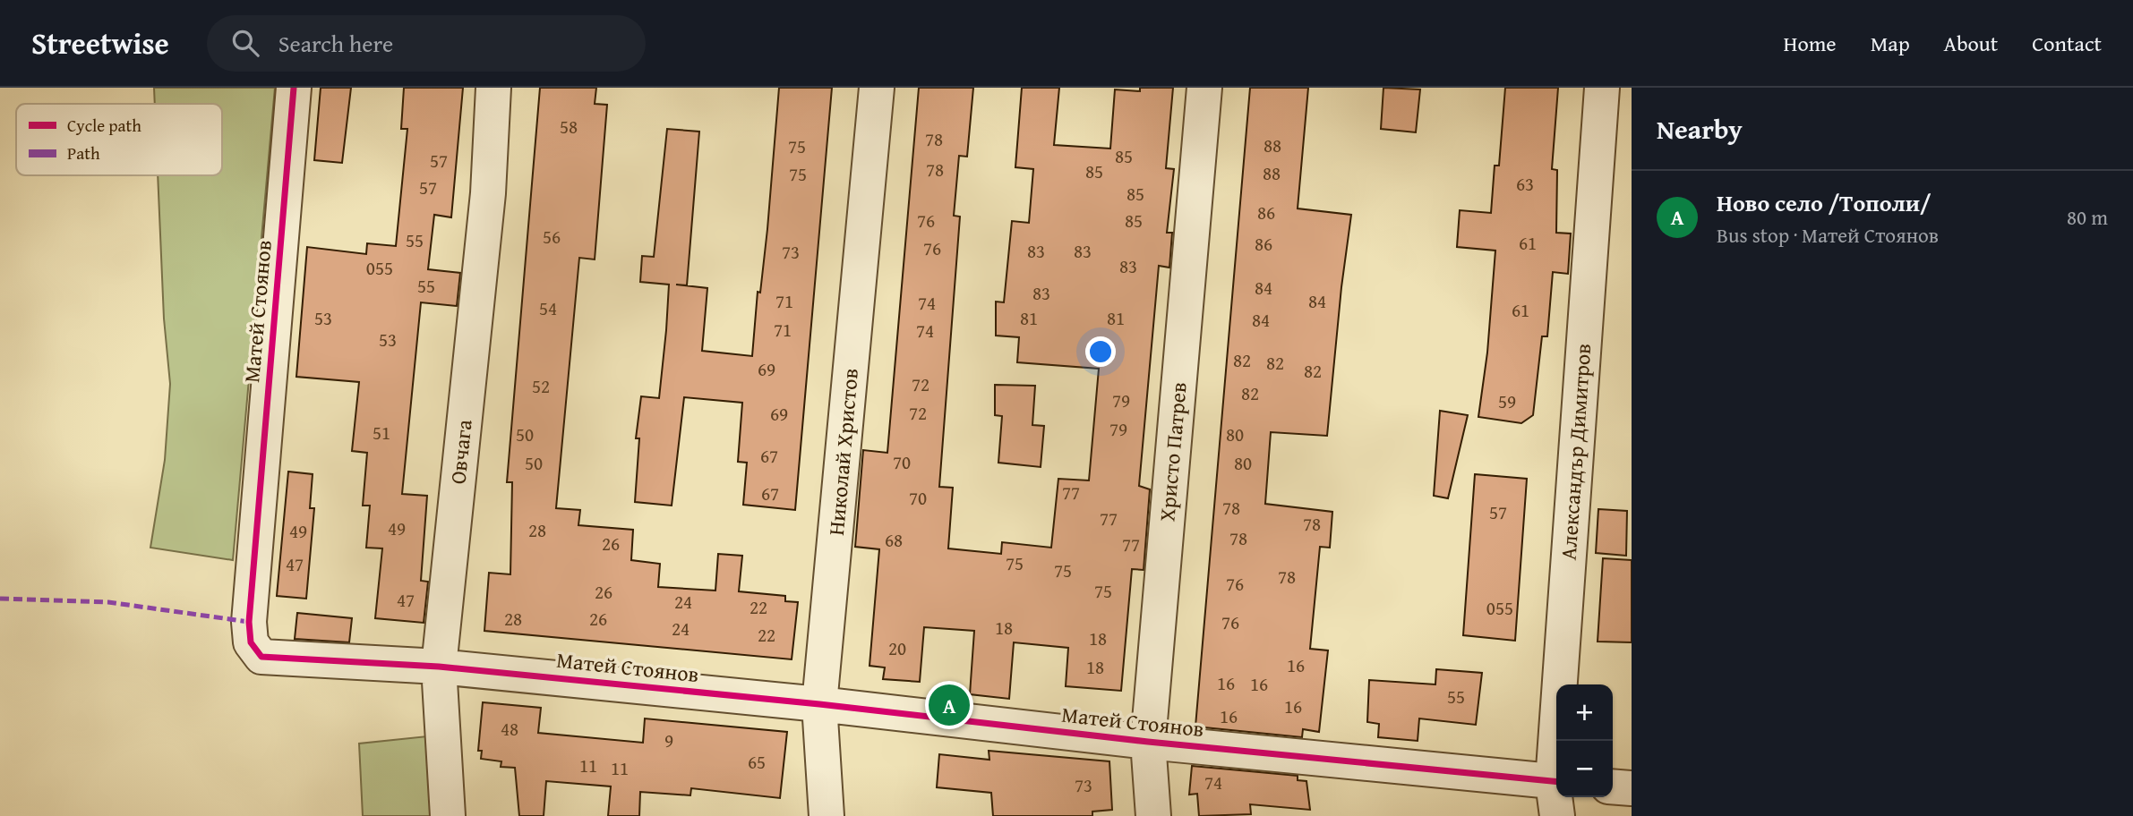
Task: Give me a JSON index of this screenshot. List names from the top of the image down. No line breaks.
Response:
{"streets":{"street":["Матей Стоянов","Овчага","Николай Христов","Христо Патрев","Александър Димитров"]},"crossings":[["Матей Стоянов","Овчага"],["Матей Стоянов","Николай Христов"],["Матей Стоянов","Христо Патрев"]],"house_numbers":["58","78","88","75","85","57","78","85","88","75","63","57","85","86","76","85","56","55","61","86","76","83","83","73","83","055","55","84","83","71","84","74","54","61","53","81","81","84","71","74","53","82","82","69","82","72","52","82","79","59","72","69","79","51","50","80","67","70","50","80","77","67","70","78","57","77","78","49","28","49","78","68","26","77","75","47","75","78","76","75","26","47","24","22","055","28","26","76","18","24","22","18","20","16","18","16","16","55","16","16","48","9","65","11","11","74","73"],"legend":["Cycle path","Path"],"page":{"header":"Streetwise","search":"Search here","nav":["Home","Map","About","Contact"],"heading":"Nearby","list":[{"mark":"A","name":"Ново село /Тополи/","note":"Bus stop · Матей Стоянов","value":"80 m"}],"pins":"A","map_buttons":["+","−"]}}
